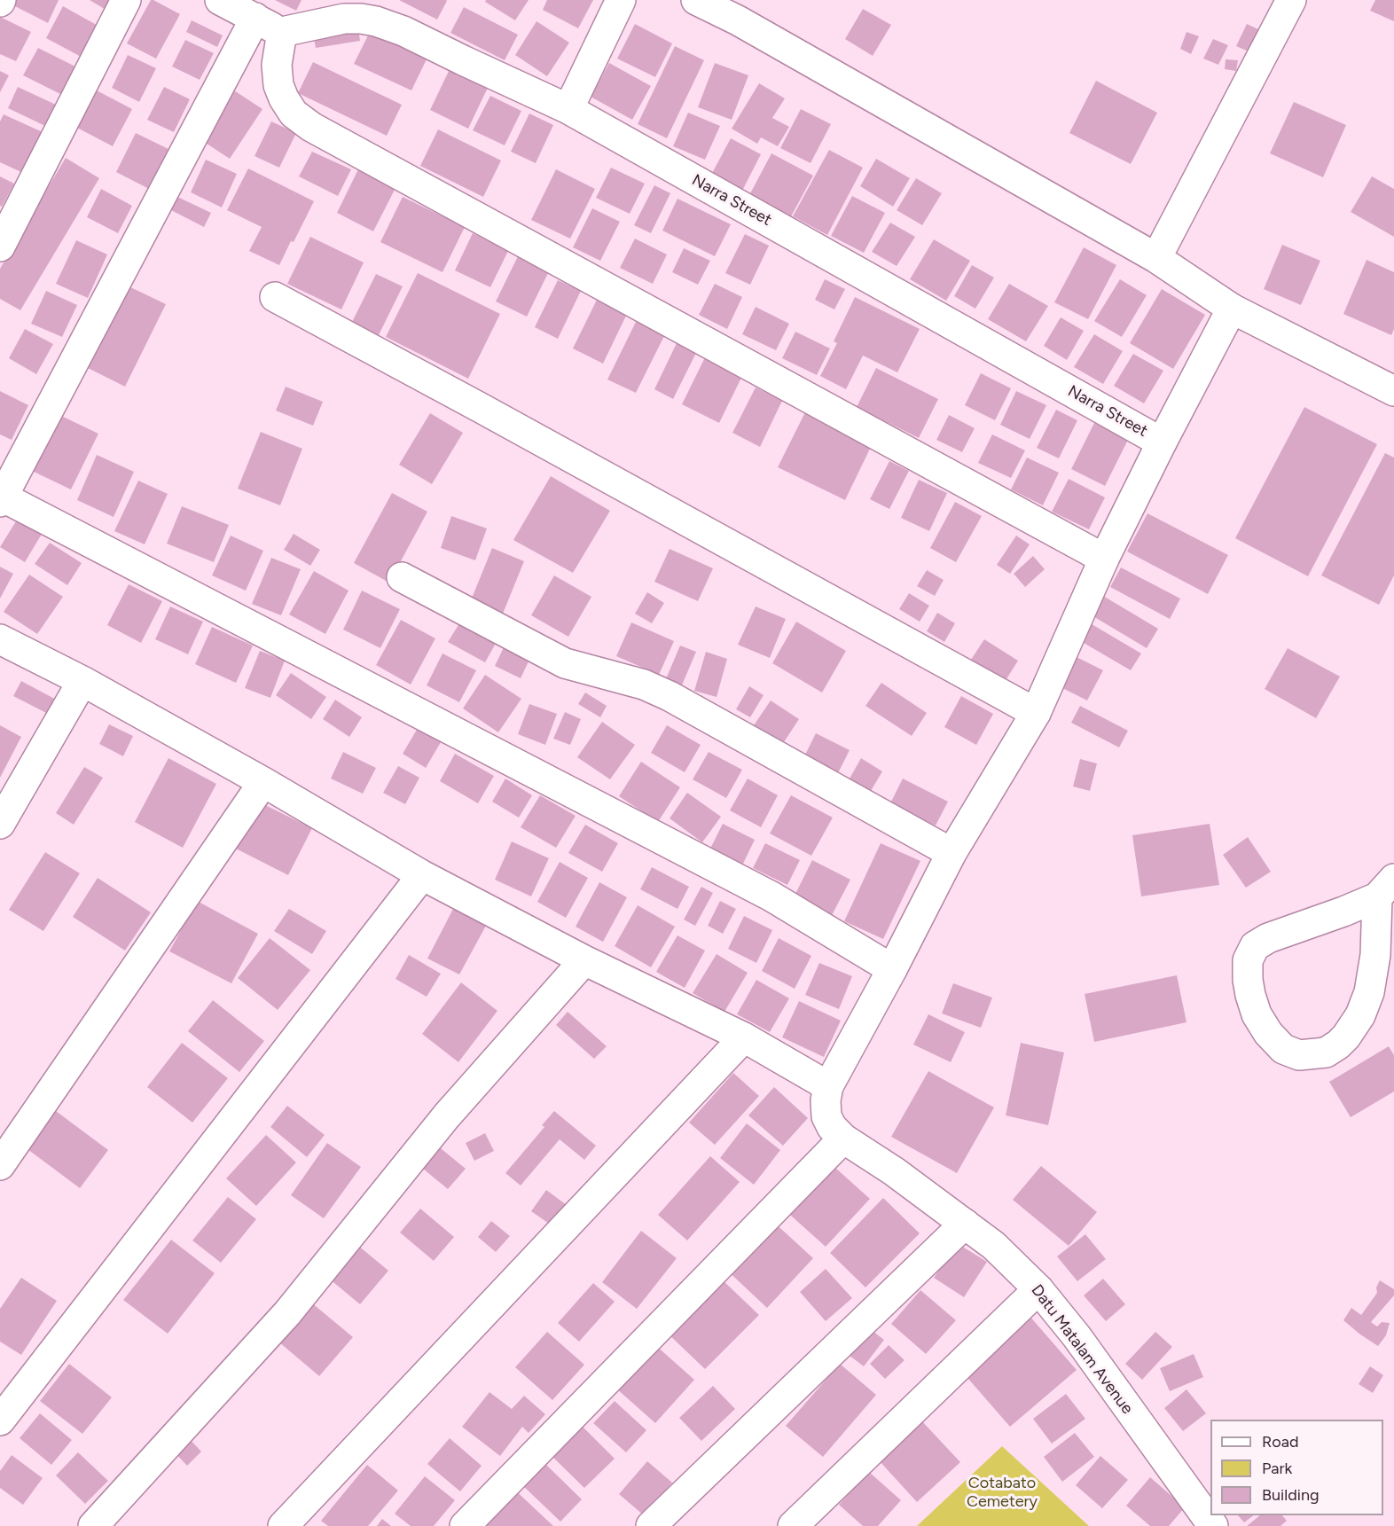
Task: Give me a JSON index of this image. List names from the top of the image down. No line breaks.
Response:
{"streets":{"street":["Narra Street","Datu Matalam Avenue"]},"parks":["Cotabato Cemetery"],"legend":["Road","Park","Building"]}
